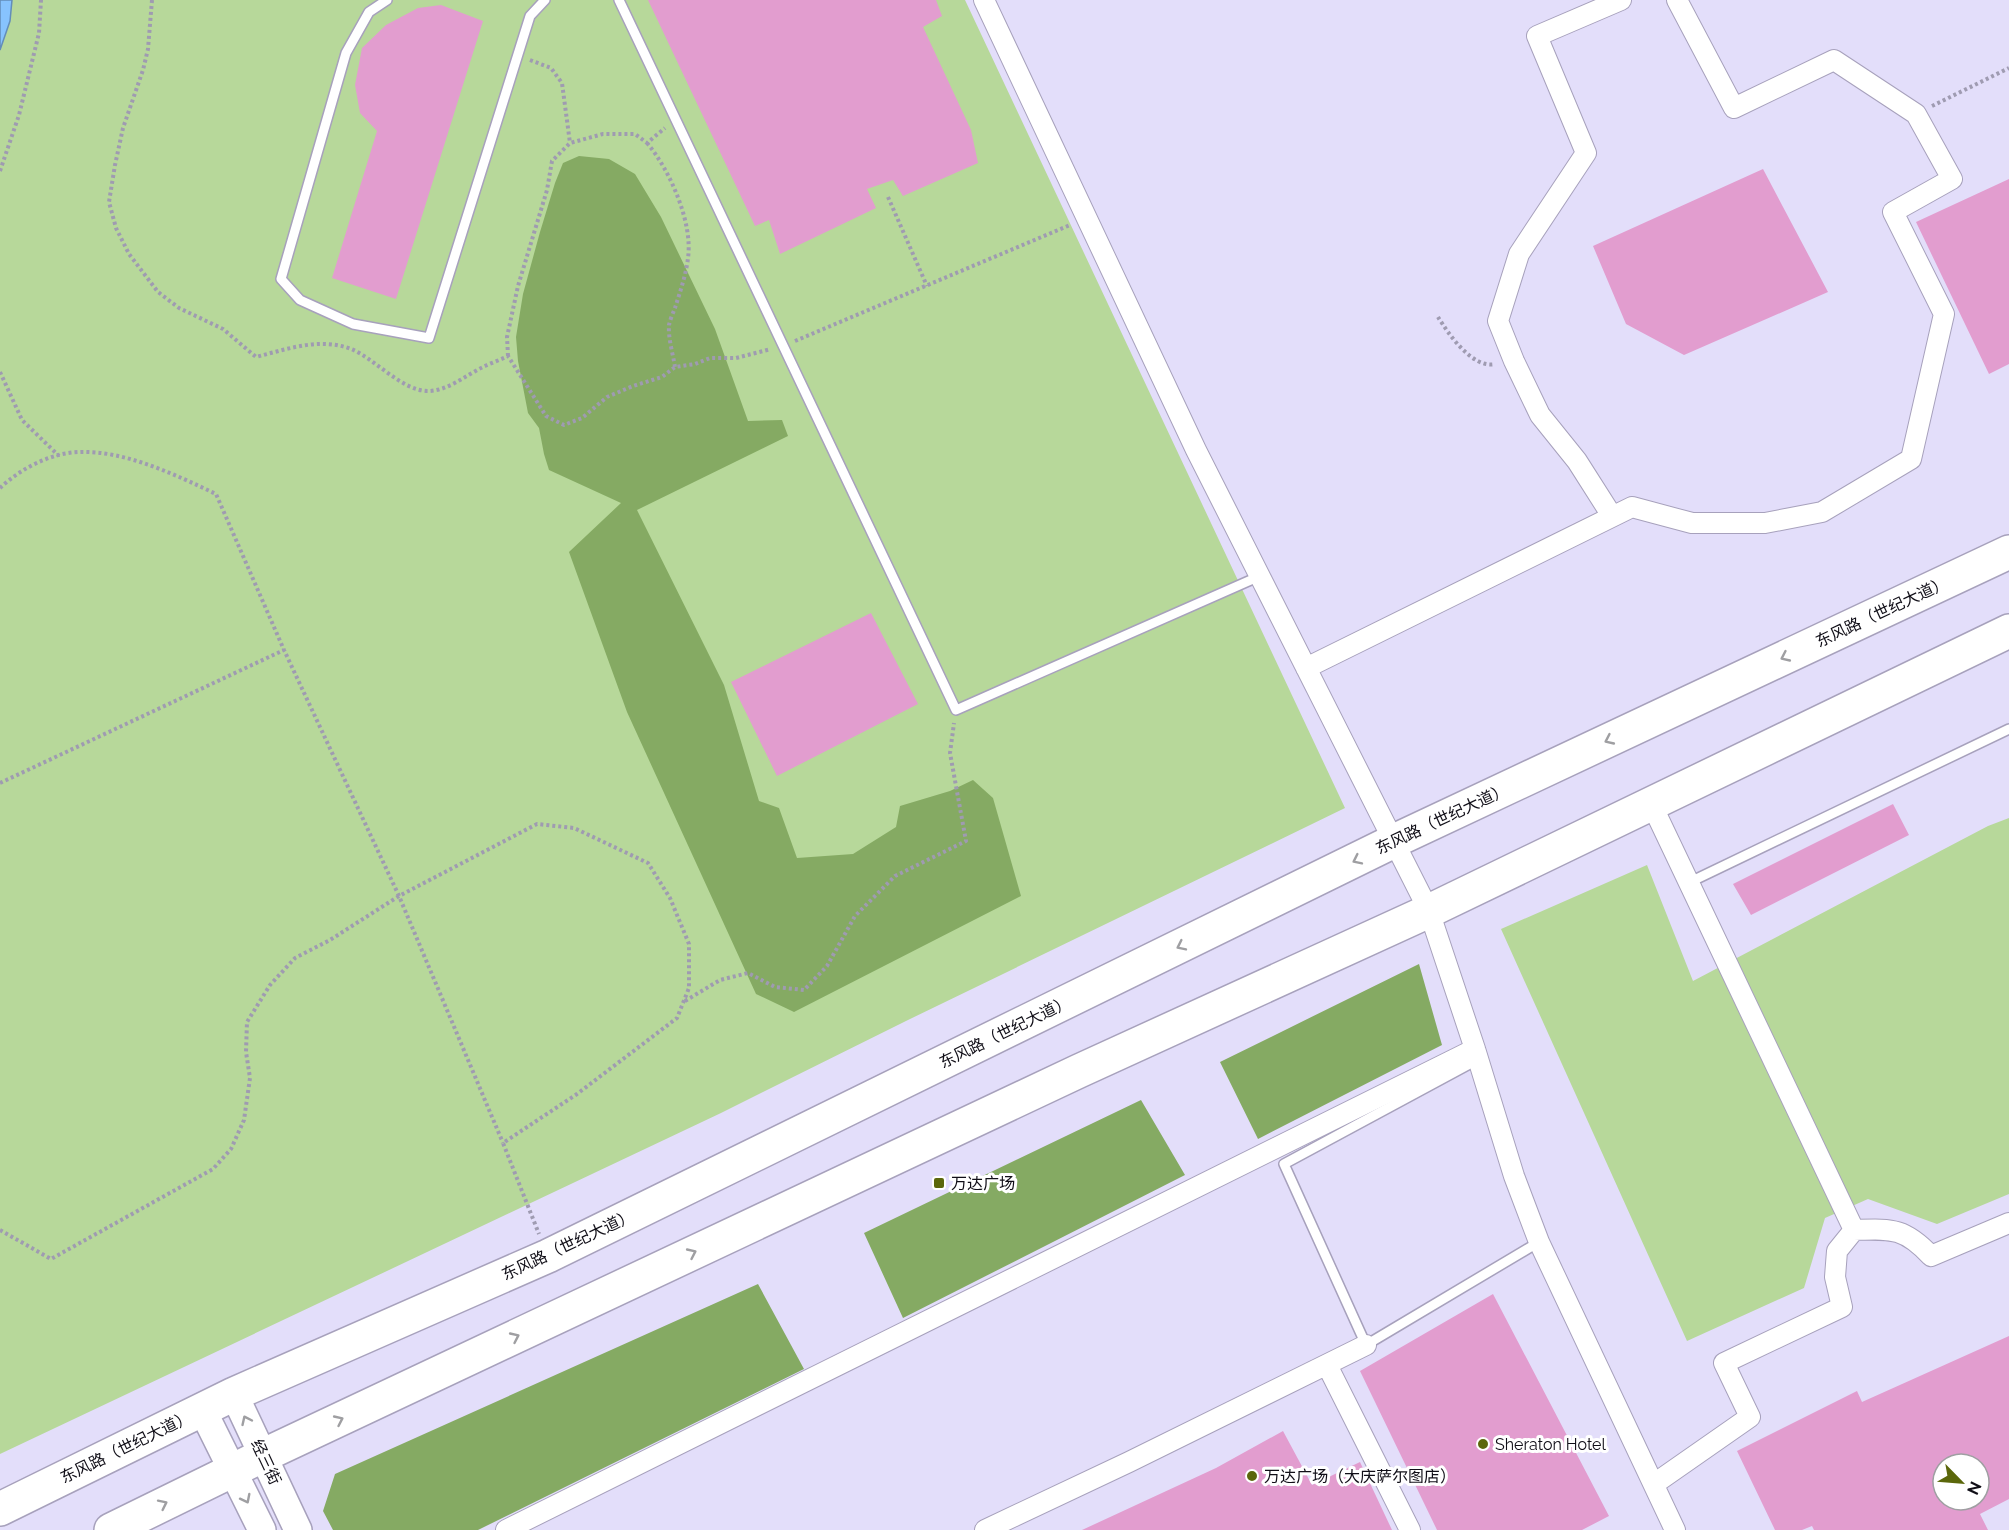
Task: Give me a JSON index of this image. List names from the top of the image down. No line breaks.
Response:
{"streets":{"highway":["东风路（世纪大道）"],"main road":["经三街"]},"crossings":[["东风路（世纪大道）","经三街"]],"places":{"transit":["万达广场"],"other":["Sheraton Hotel","万达广场（大庆萨尔图店）"]},"north":"bottom right"}
